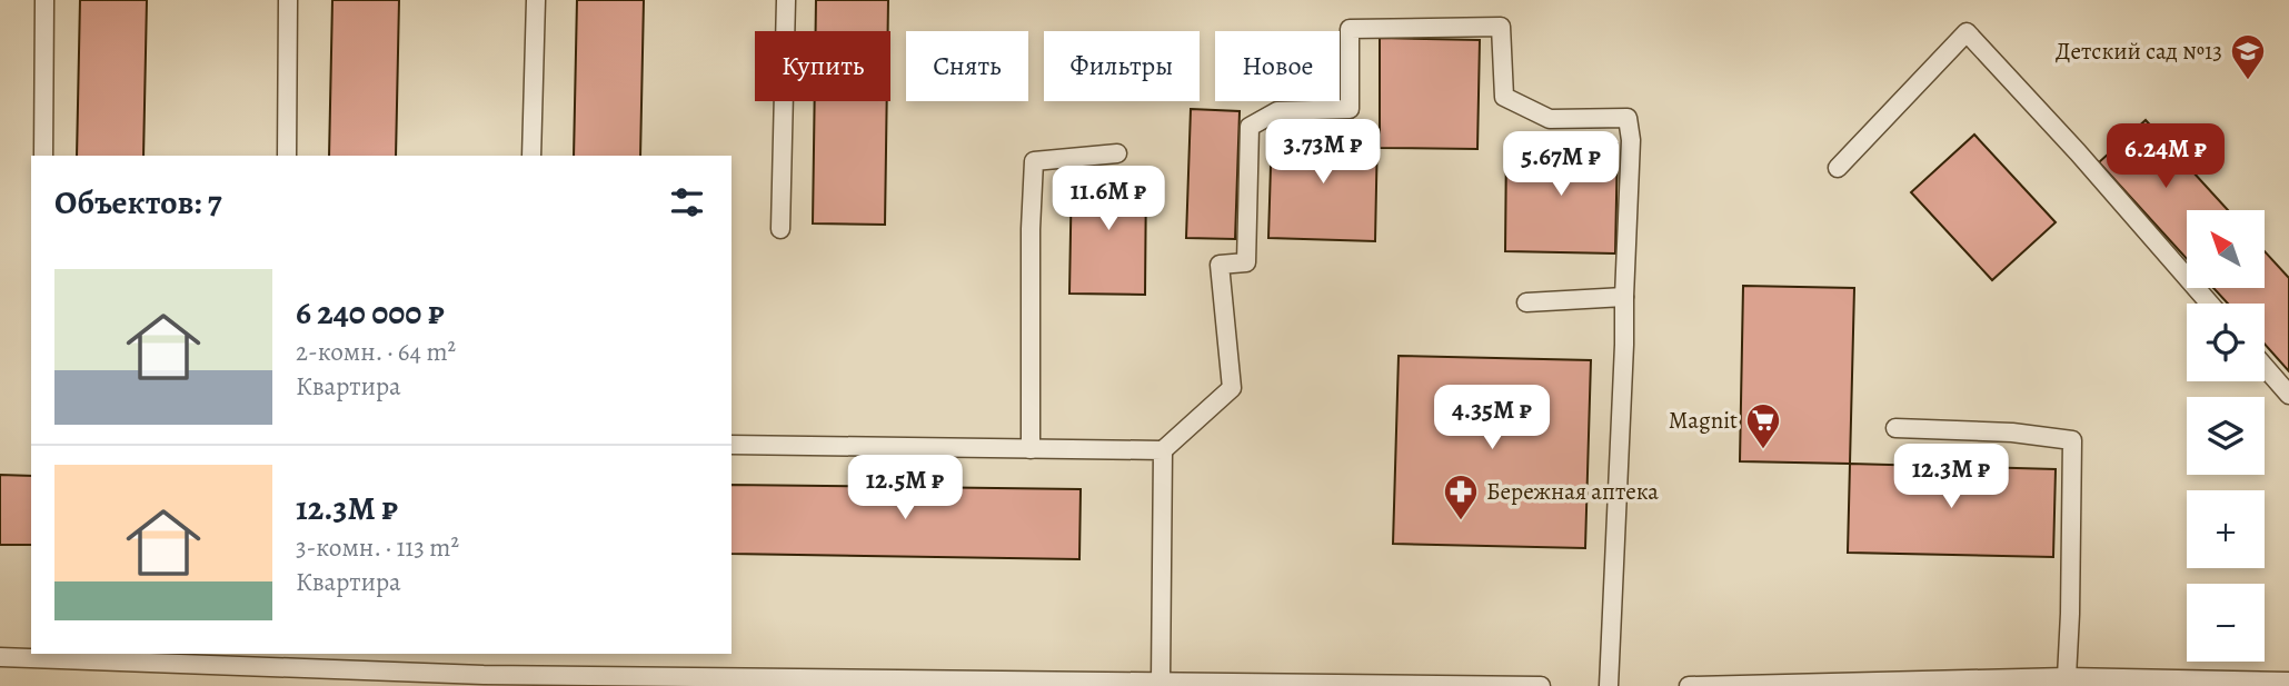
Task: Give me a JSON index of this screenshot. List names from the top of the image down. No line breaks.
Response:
{"places":{"school or university":["Детский сад №13"],"supermarket":["Magnit"],"pharmacy":["Бережная аптека"]},"north":"top left","page":{"chip":["Купить","Снять","Фильтры","Новое"],"price":["3.73M ₽","6.24M ₽","5.67M ₽","11.6M ₽","4.35M ₽","12.3M ₽","12.5M ₽"],"heading":"Объектов: 7","map_buttons":["+","−"],"list":[{"name":"6 240 000 ₽","note":"2-комн. · 64 m² · Квартира"},{"name":"12.3M ₽","note":"3-комн. · 113 m² · Квартира"}]}}
